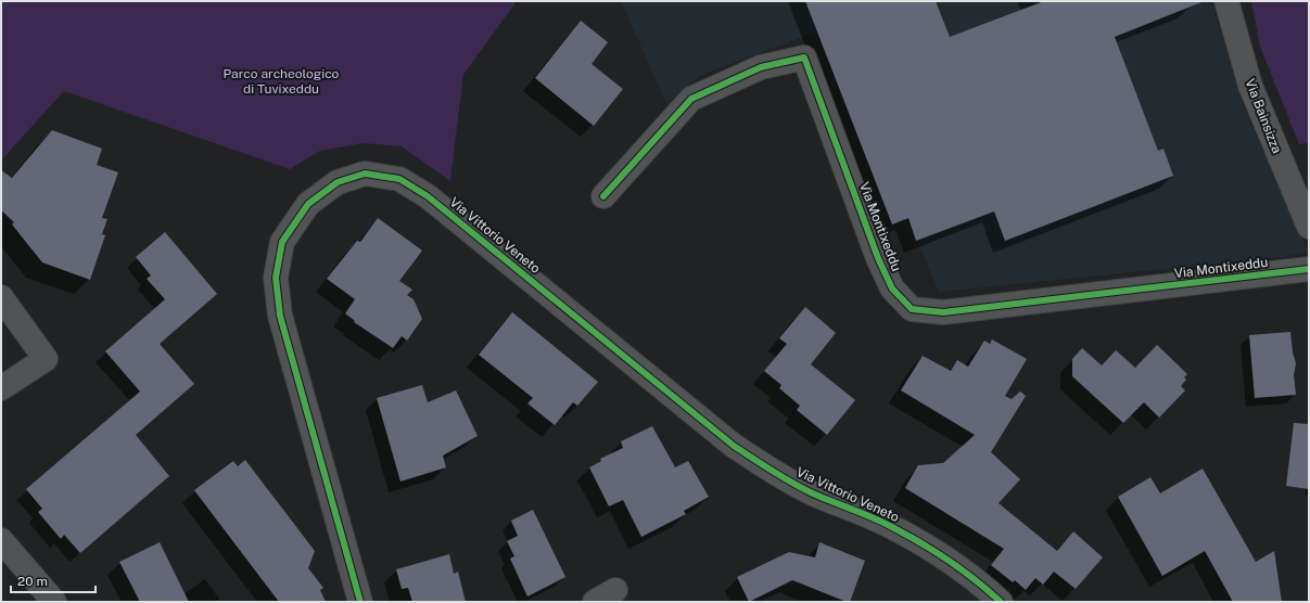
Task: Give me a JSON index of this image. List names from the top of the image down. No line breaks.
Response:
{"streets":{"street":["Via Bainsizza","Via Montixeddu","Via Vittorio Veneto"]},"parks":["Parco archeologico di Tuvixeddu"],"scale_bar":"20 m"}
